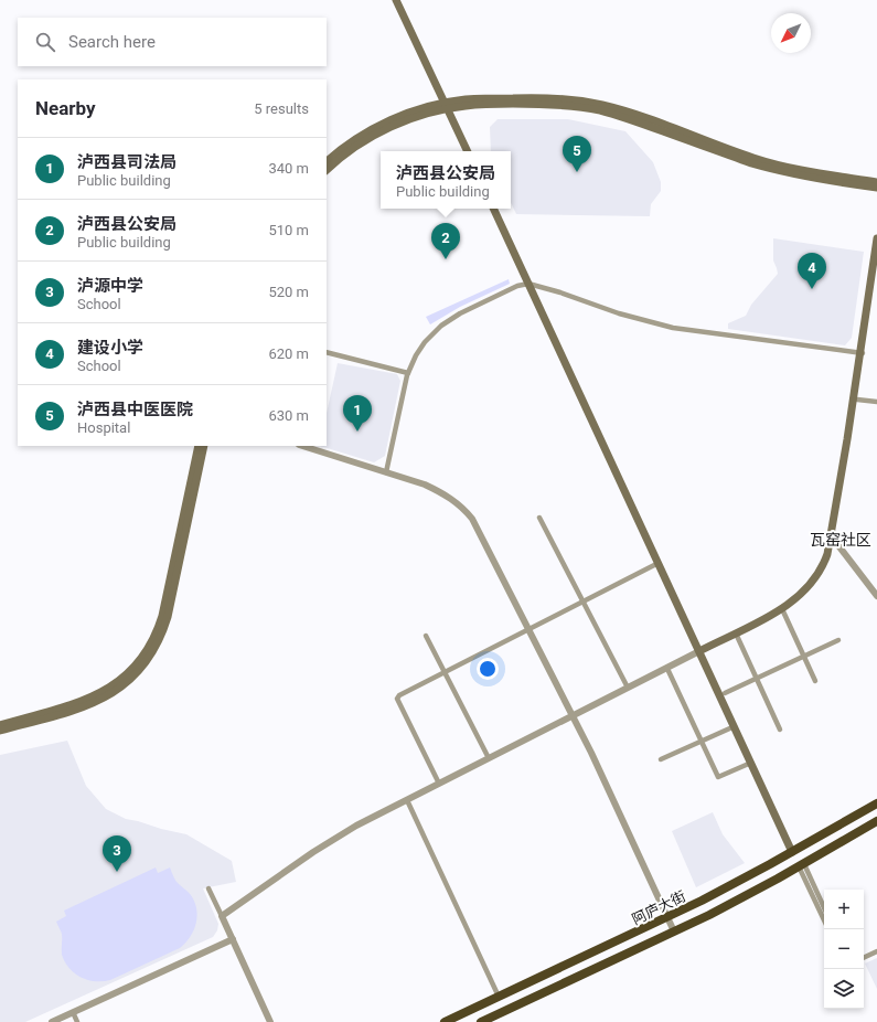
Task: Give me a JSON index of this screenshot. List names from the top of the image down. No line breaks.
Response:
{"streets":{"highway":["阿庐大街"]},"districts":["瓦窑社区"],"north":"bottom left","page":{"search":"Search here","heading":["Nearby","5 results"],"pins":["5","2","4","1","3"],"list":[{"mark":"1","name":"泸西县司法局","note":"Public building","value":"340 m"},{"mark":"2","name":"泸西县公安局","note":"Public building","value":"510 m"},{"mark":"3","name":"泸源中学","note":"School","value":"520 m"},{"mark":"4","name":"建设小学","note":"School","value":"620 m"},{"mark":"5","name":"泸西县中医医院","note":"Hospital","value":"630 m"}],"popup":["泸西县公安局","Public building"],"map_buttons":["+","−"]}}
